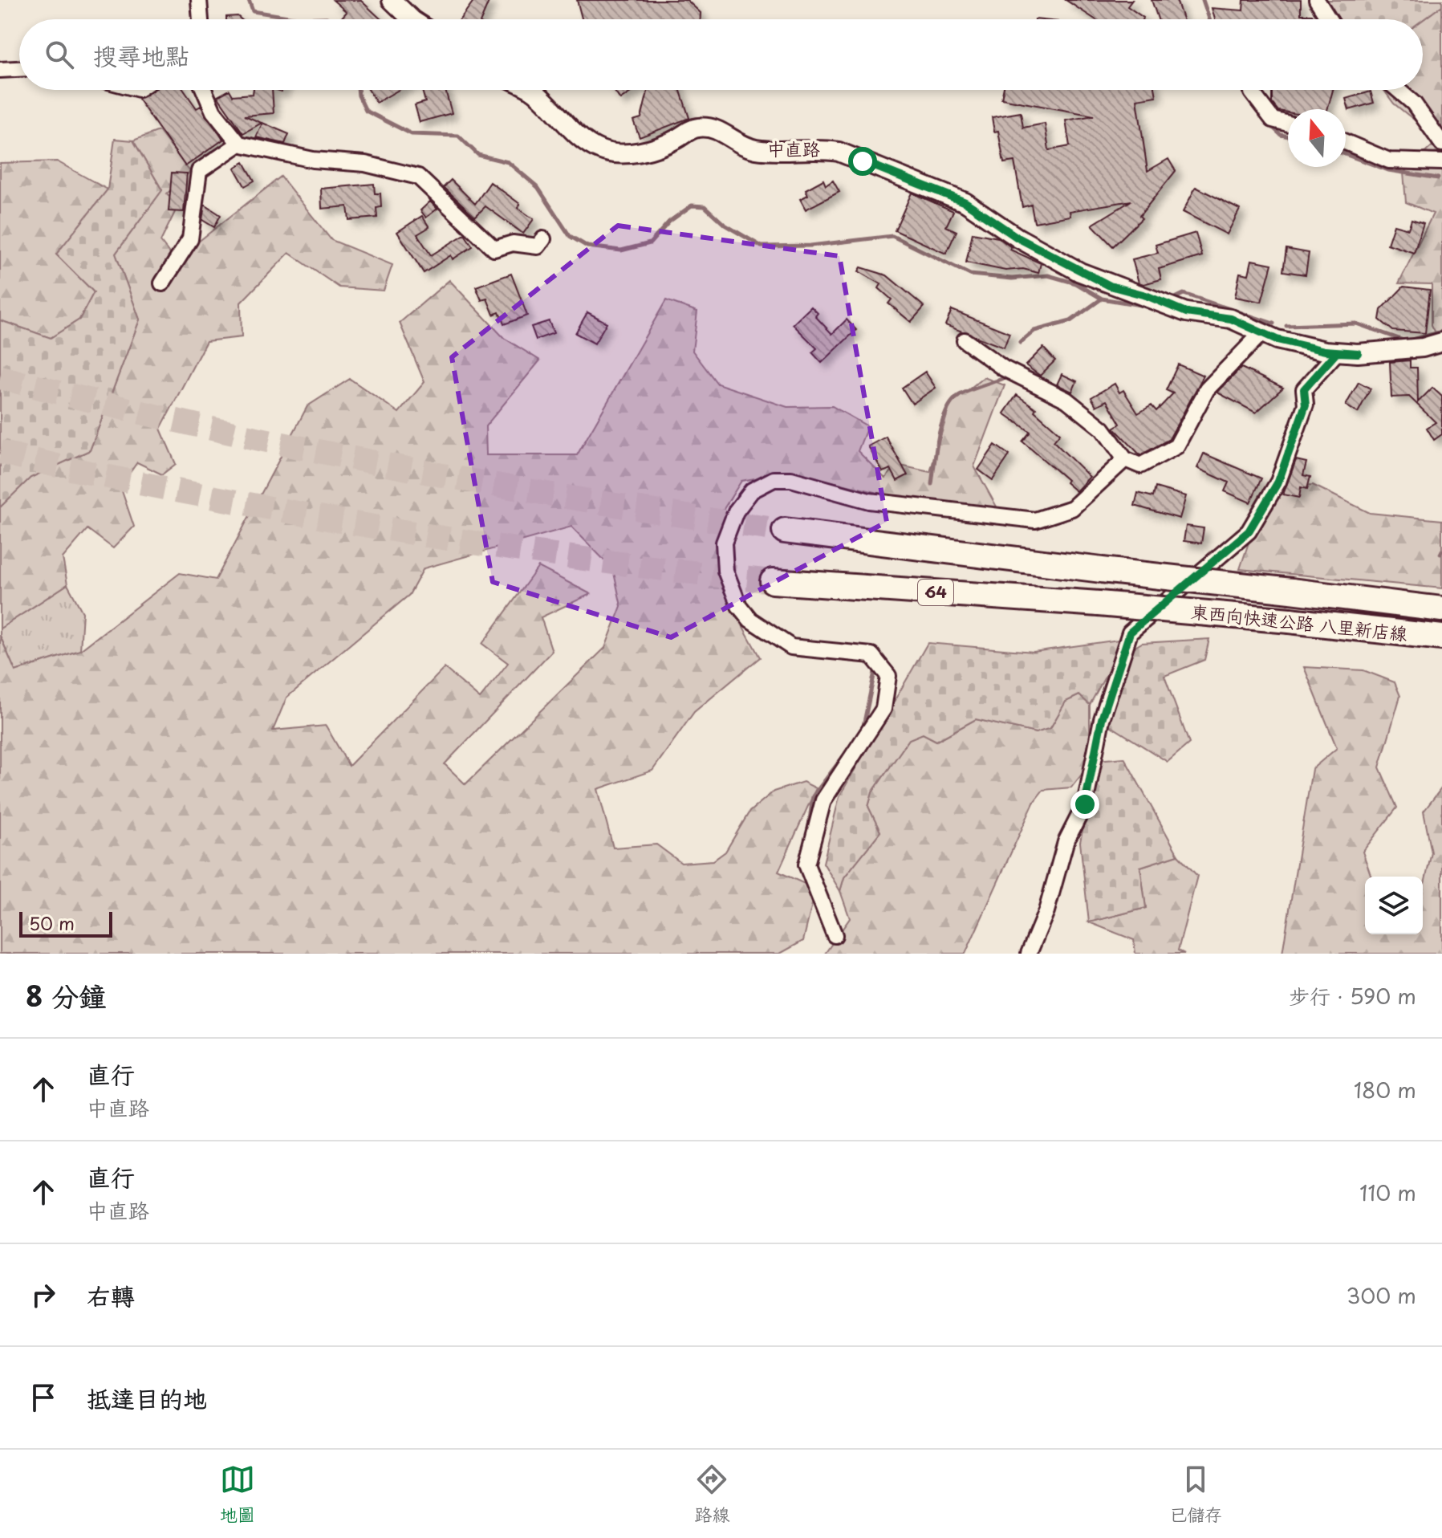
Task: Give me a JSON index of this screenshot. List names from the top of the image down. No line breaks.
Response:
{"streets":{"highway":["64","東西向快速公路 八里新店線"],"street":["中直路"]},"scale_bar":"50 m","north":"top","page":{"search":"搜尋地點","scale":"50 m","heading":["8 分鐘","步行 · 590 m"],"list":[["直行","中直路","180 m"],["直行","中直路","110 m"],["右轉","300 m"],"抵達目的地"],"nav":["地圖","路線","已儲存"]}}
